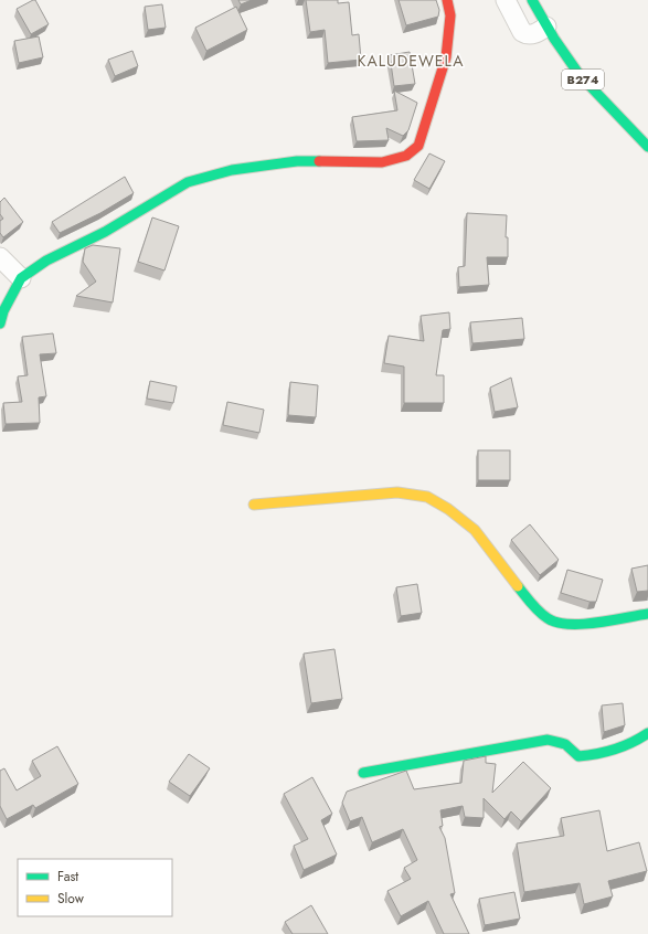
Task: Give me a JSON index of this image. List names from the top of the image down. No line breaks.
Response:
{"streets":{"street":["B274"]},"districts":["KALUDEWELA"],"legend":["Fast","Slow"]}
